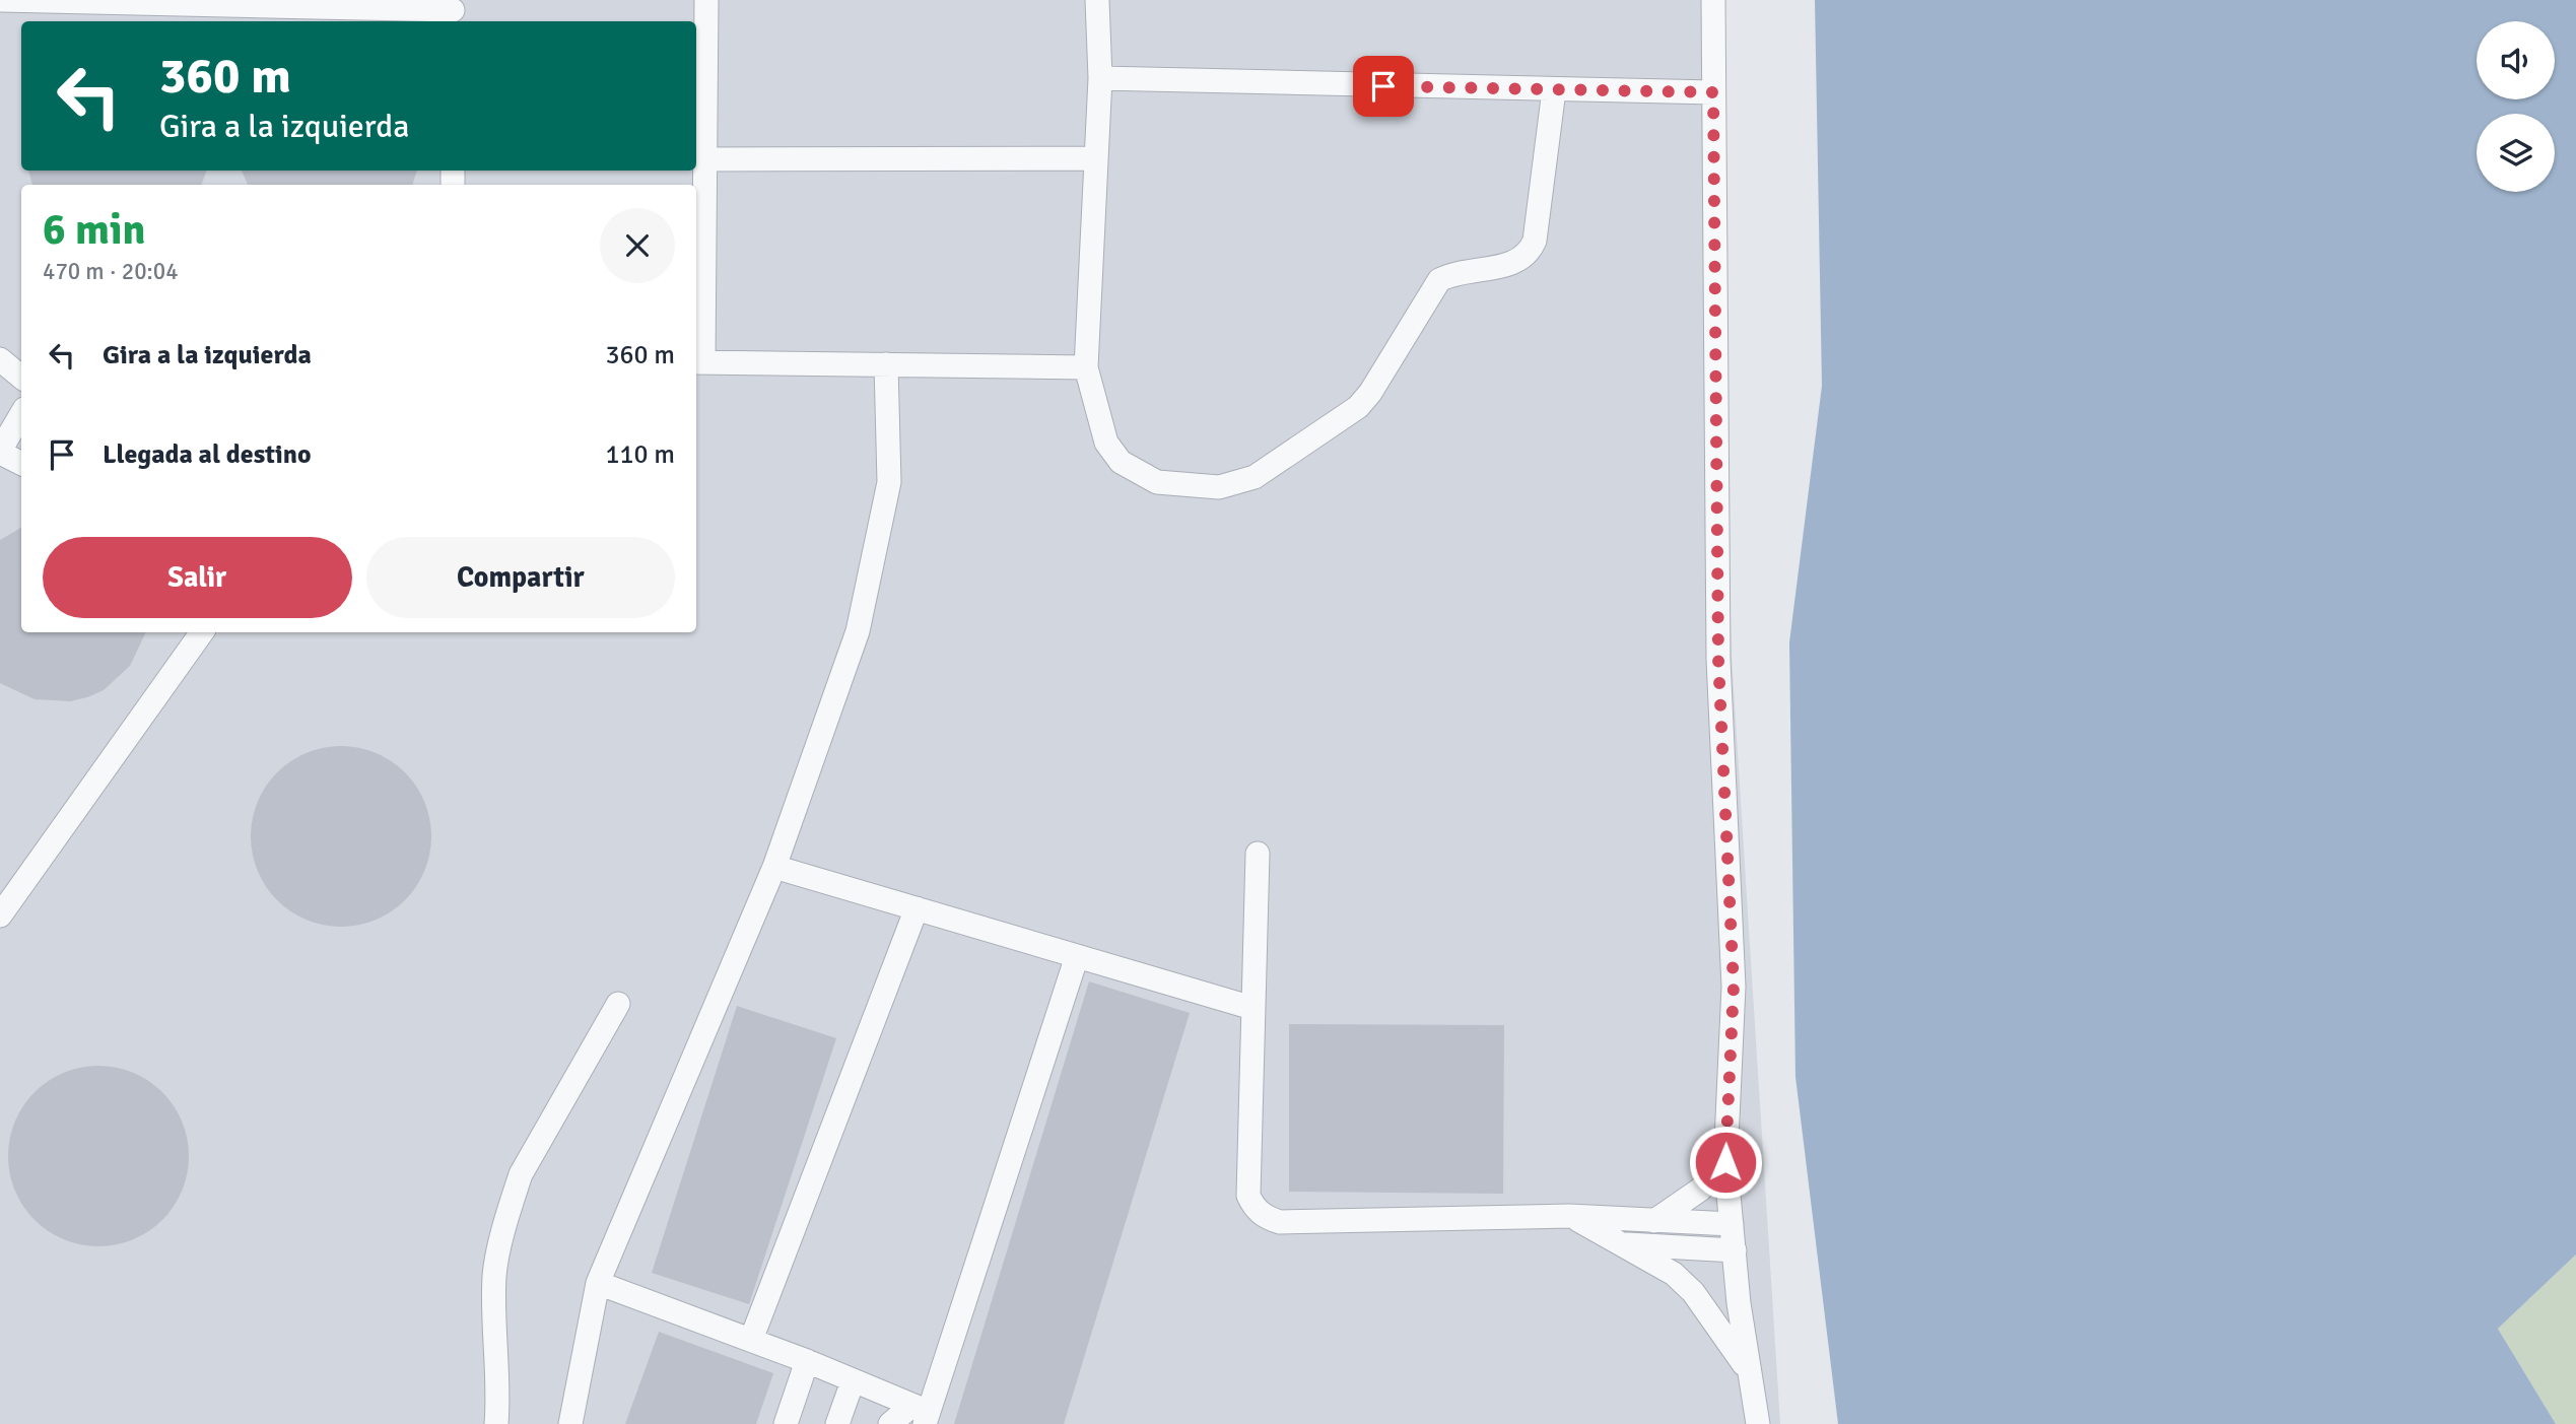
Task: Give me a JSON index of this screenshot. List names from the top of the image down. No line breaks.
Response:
{"page":{"turn":["360 m","Gira a la izquierda"],"heading":["6 min","470 m · 20:04"],"list":[{"name":"Gira a la izquierda","value":"360 m"},{"name":"Llegada al destino","value":"110 m"}],"buttons":["Salir","Compartir"]}}
